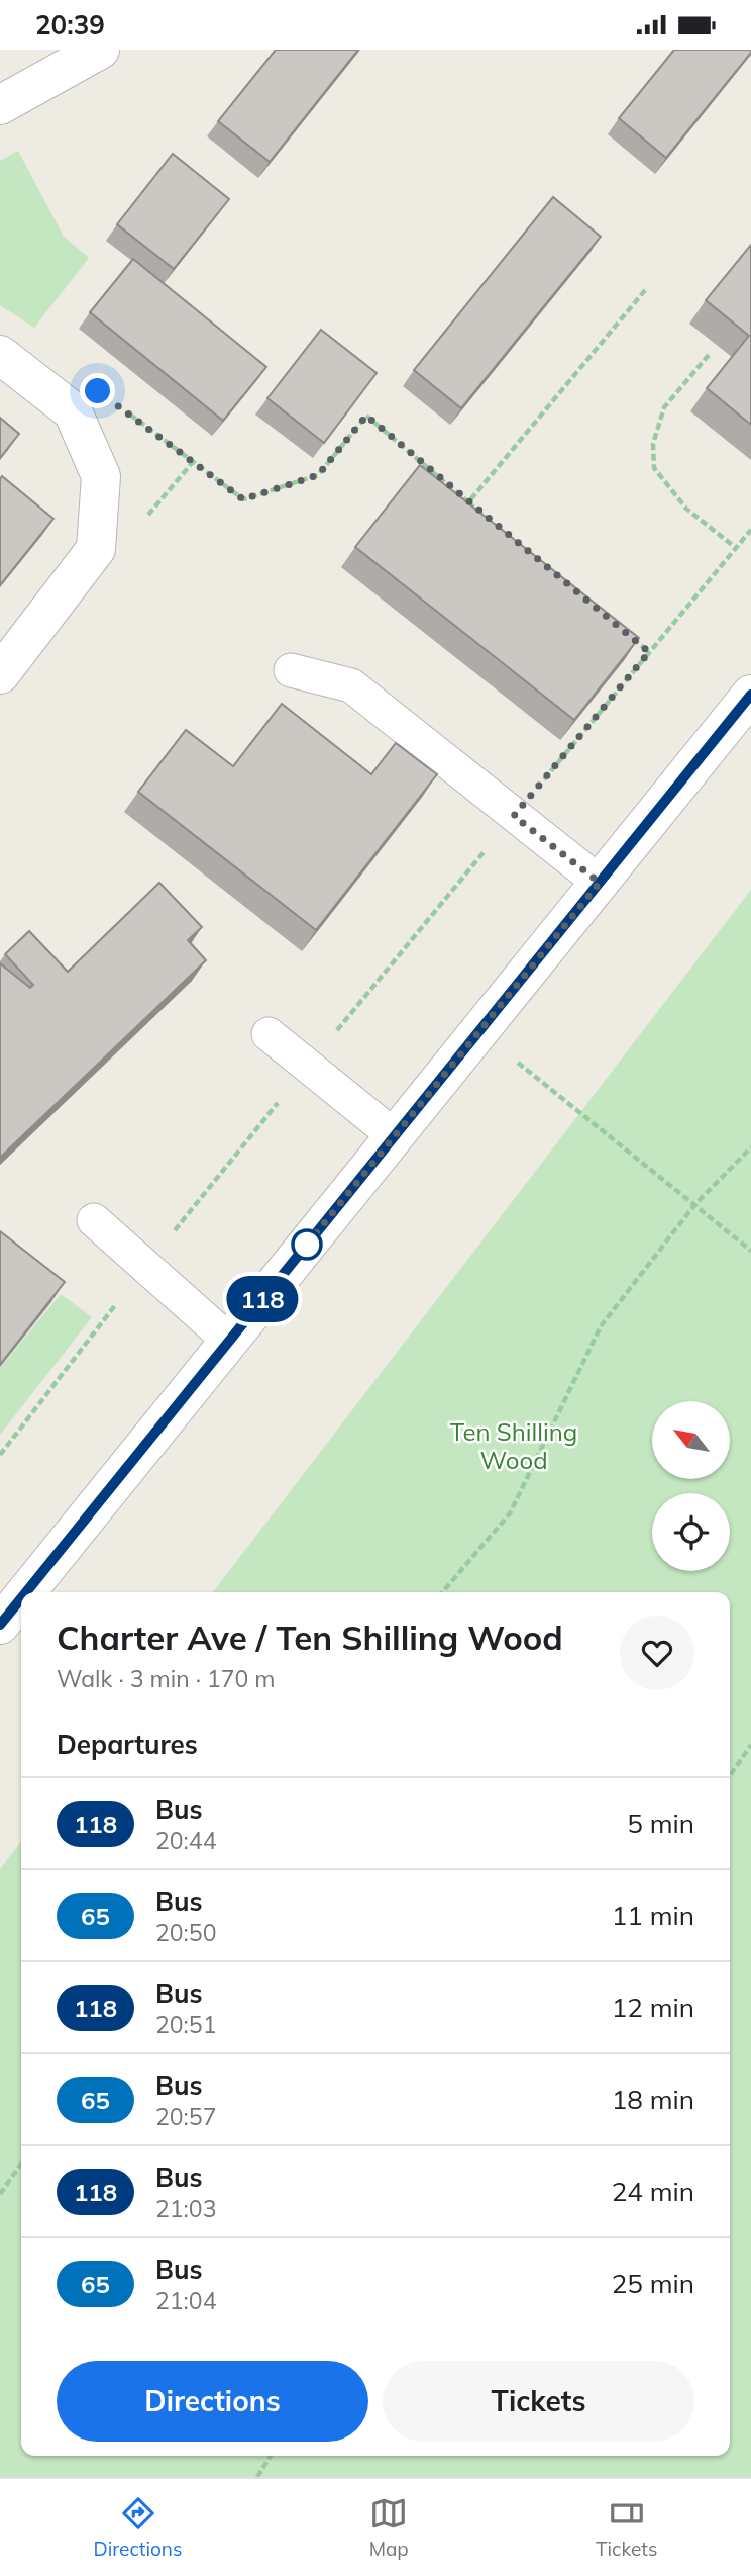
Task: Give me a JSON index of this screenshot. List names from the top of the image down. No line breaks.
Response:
{"parks":["Ten Shilling Wood"],"lines":["bus line 118"],"north":"top left","page":{"status":"20:39","on_map":"118","heading":[["Charter Ave / Ten Shilling Wood","Walk · 3 min · 170 m"],"Departures"],"list":[{"mark":"118","name":"Bus","note":"20:44","value":"5 min"},{"mark":"65","name":"Bus","note":"20:50","value":"11 min"},{"mark":"118","name":"Bus","note":"20:51","value":"12 min"},{"mark":"65","name":"Bus","note":"20:57","value":"18 min"},{"mark":"118","name":"Bus","note":"21:03","value":"24 min"},{"mark":"65","name":"Bus","note":"21:04","value":"25 min"}],"buttons":["Directions","Tickets"],"tabs":["Directions","Map","Tickets"]}}
